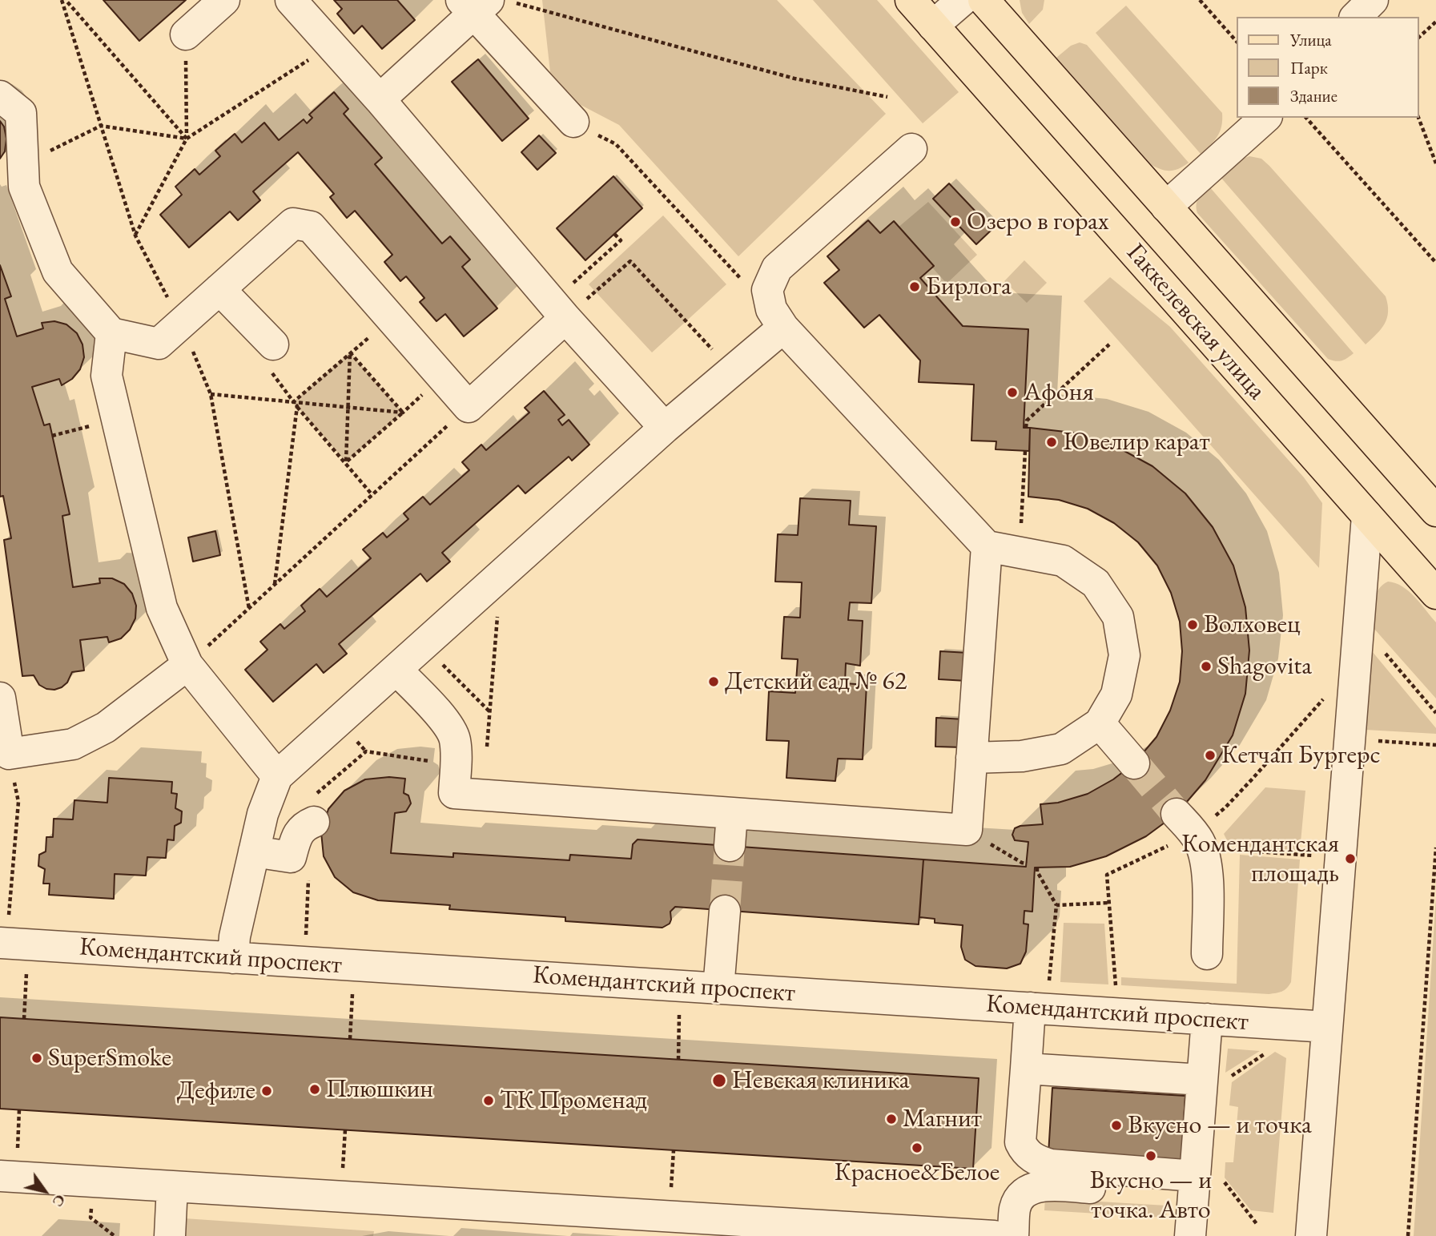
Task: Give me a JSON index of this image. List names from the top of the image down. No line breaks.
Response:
{"streets":{"main road":["Гаккелевская улица"],"street":["Комендантский проспект"]},"places":["Озеро в горах","Бирлога","Афоня","Ювелир карат","Волховец","Shagovita","Детский сад № 62","Кетчап Бургерс","Комендантская площадь","SuperSmoke","Невская клиника","Плюшкин","Дефиле","ТК Променад","Магнит","Вкусно — и точка","Красное&Белое","Вкусно — и точка. Авто"],"legend":["Улица","Парк","Здание"],"north":"bottom right"}
